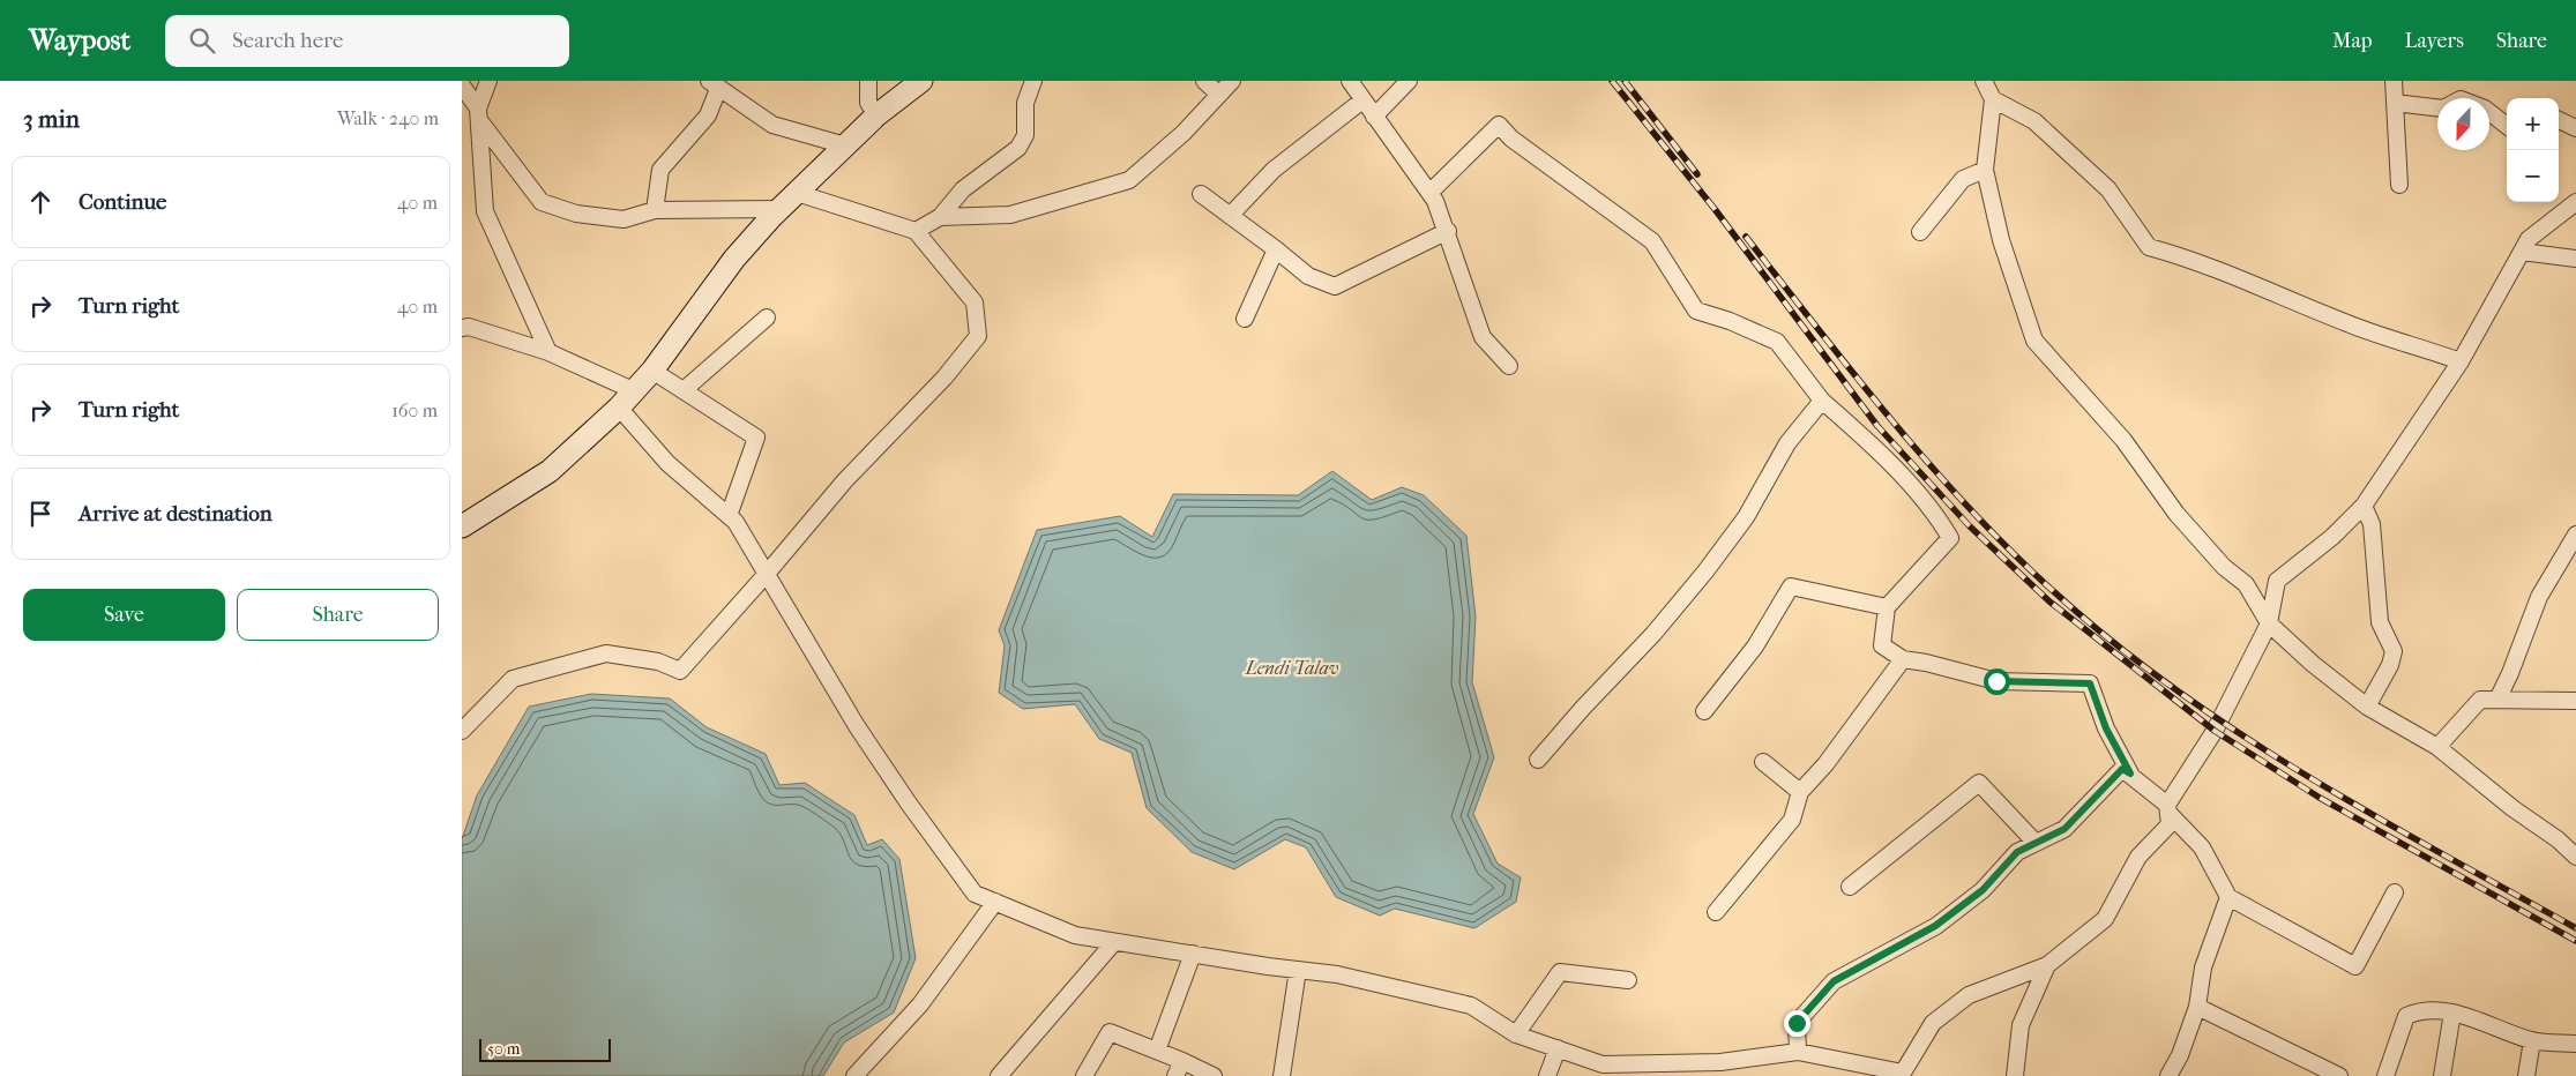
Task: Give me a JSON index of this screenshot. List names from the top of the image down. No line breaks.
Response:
{"water":["Lendi Talav"],"scale_bar":"50 m","north":"bottom","page":{"header":"Waypost","search":"Search here","nav":["Map","Layers","Share"],"heading":["3 min","Walk · 240 m"],"map_buttons":["+","−"],"list":[["Continue","40 m"],["Turn right","40 m"],["Turn right","160 m"],"Arrive at destination"],"buttons":["Save","Share"],"scale":"50 m"}}
